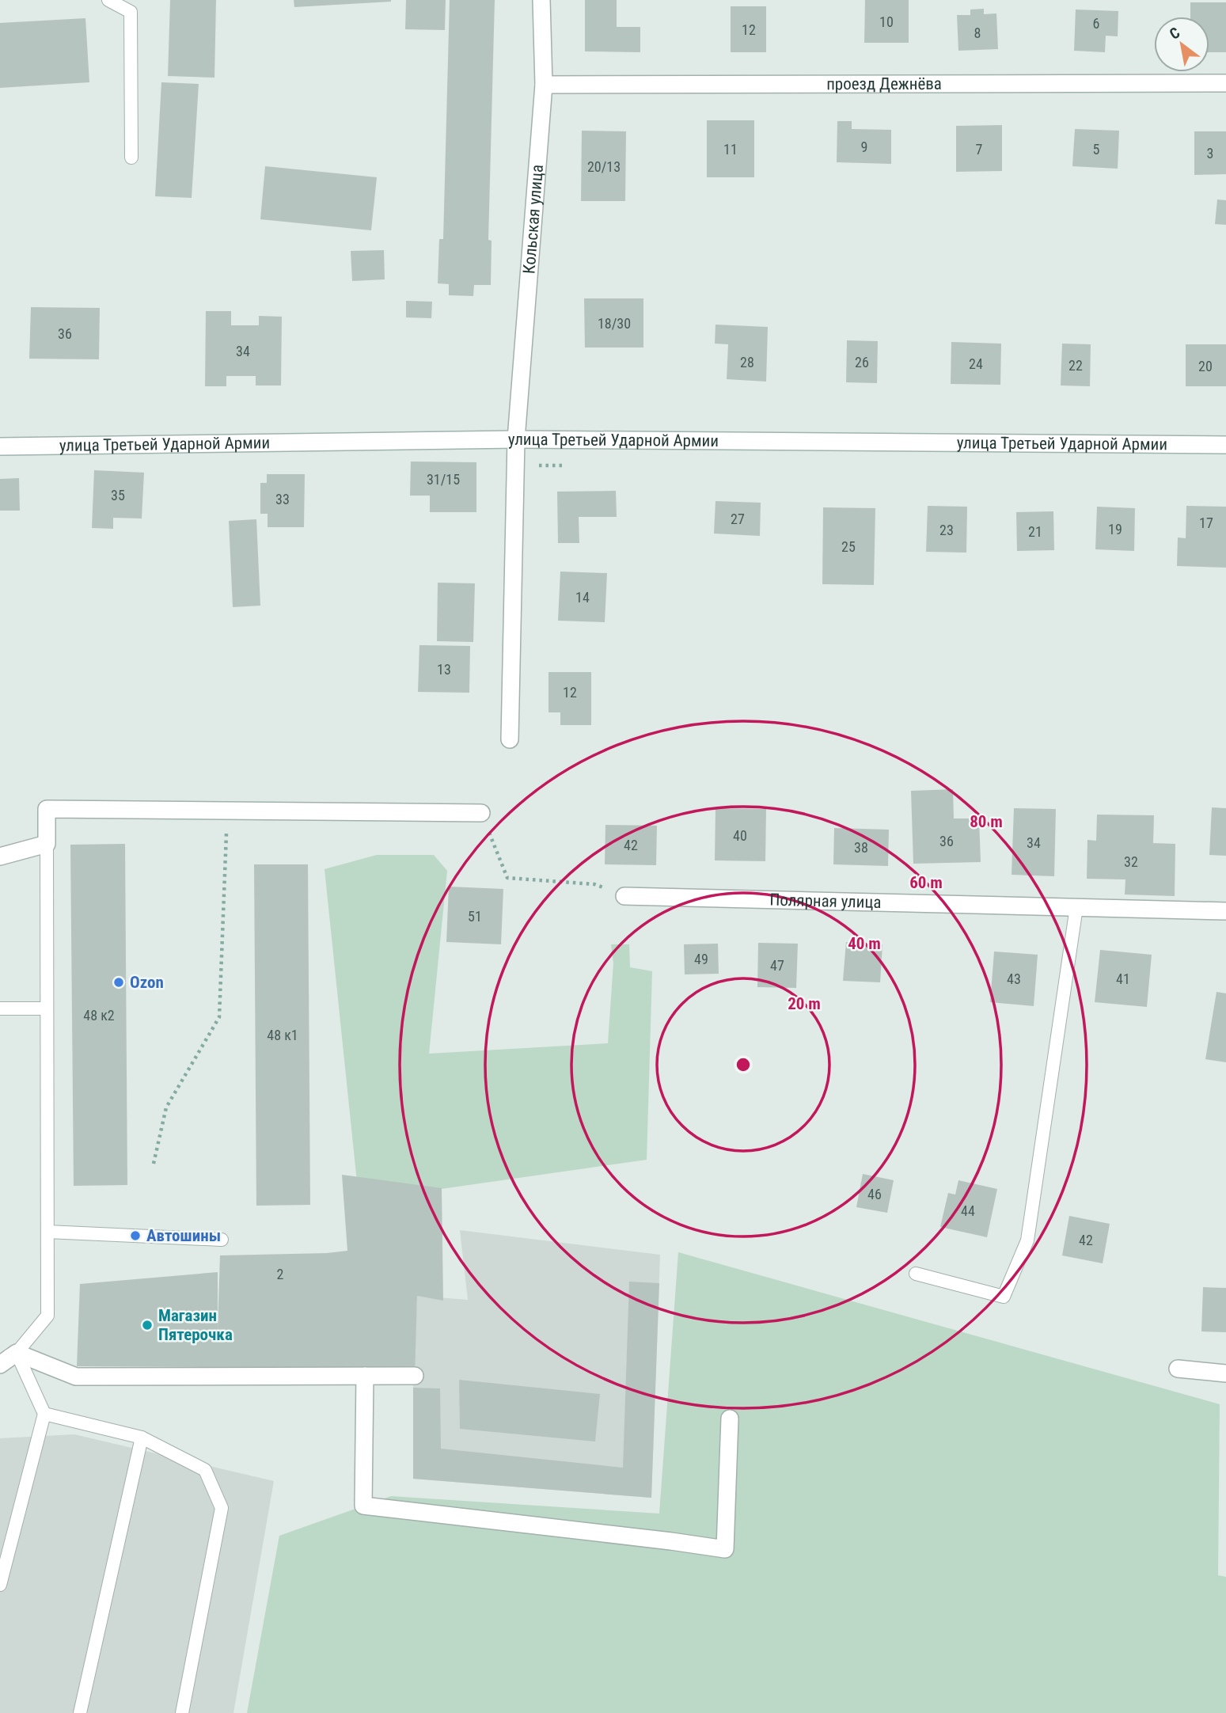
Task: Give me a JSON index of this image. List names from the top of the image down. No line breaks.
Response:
{"streets":{"street":["проезд Дежнёва","Кольская улица","улица Третьей Ударной Армии","Полярная улица"]},"crossings":[["проезд Дежнёва","Кольская улица"],["Кольская улица","улица Третьей Ударной Армии"]],"places":["Ozon","Автошины","Магазин Пятерочка"],"house_numbers":["10","6","12","8","9","11","7","5","3","20/13","18/30","36","34","28","26","24","22","20","31/15","35","33","27","17","19","23","21","25","14","13","12","40","36","34","42","38","32","51","49","47","43","41","48 к2","48 к1","46","44","42","2"],"north":"top left","rings":["80 m","60 m","40 m","20 m"]}
